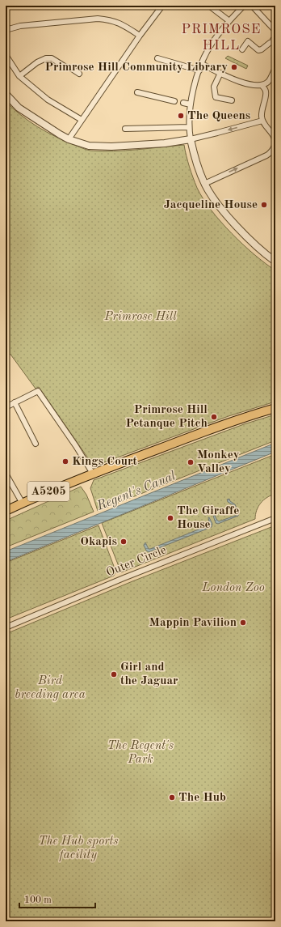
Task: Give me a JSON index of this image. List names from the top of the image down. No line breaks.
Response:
{"streets":{"main road":["A5205"],"street":["Outer Circle"]},"districts":["PRIMROSE HILL"],"water":["Regent's Canal"],"parks":["Primrose Hill","London Zoo","Bird breeding area","The Regent's Park","The Hub sports facility"],"places":["Primrose Hill Community Library","The Queens","Jacqueline House","Primrose Hill Petanque Pitch","Kings Court","Monkey Valley","The Giraffe House","Okapis","Mappin Pavilion","Girl and the Jaguar","The Hub"],"scale_bar":"100 m"}
